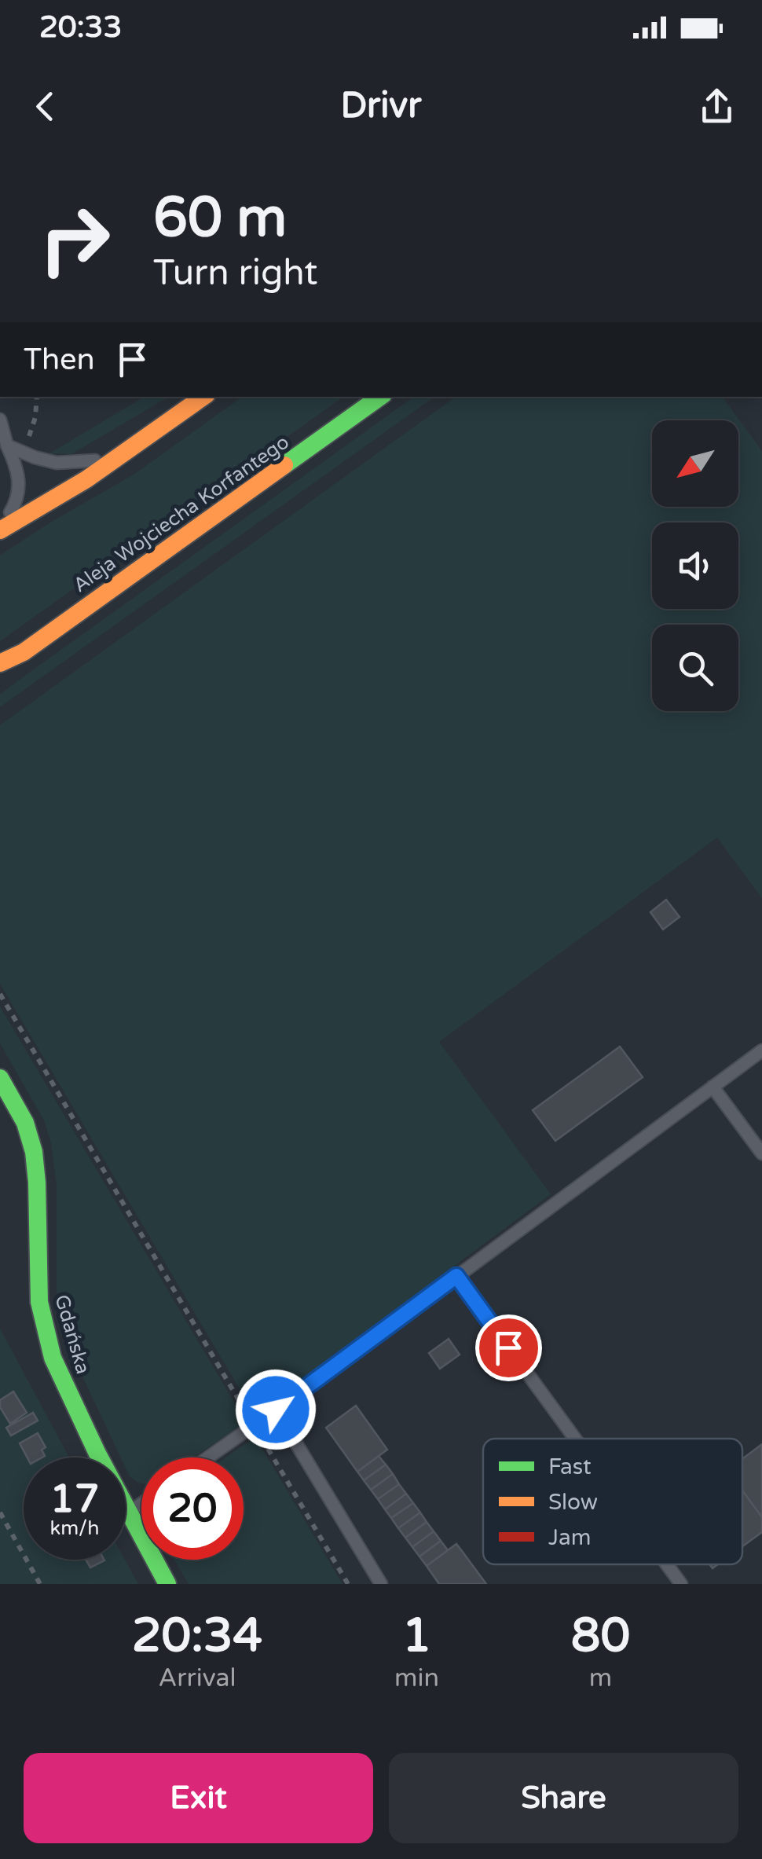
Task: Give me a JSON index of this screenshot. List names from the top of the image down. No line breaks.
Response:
{"streets":{"main road":["Aleja Wojciecha Korfantego","Gdańska"]},"legend":["Fast","Slow","Jam"],"north":"bottom left","page":{"status":"20:33","header":"Drivr","turn":["60 m","Turn right"],"then":"Then","speed":"17 km/h","limit":"20","eta":["20:34","Arrival","1","min","80","m"],"buttons":["Exit","Share"]}}
